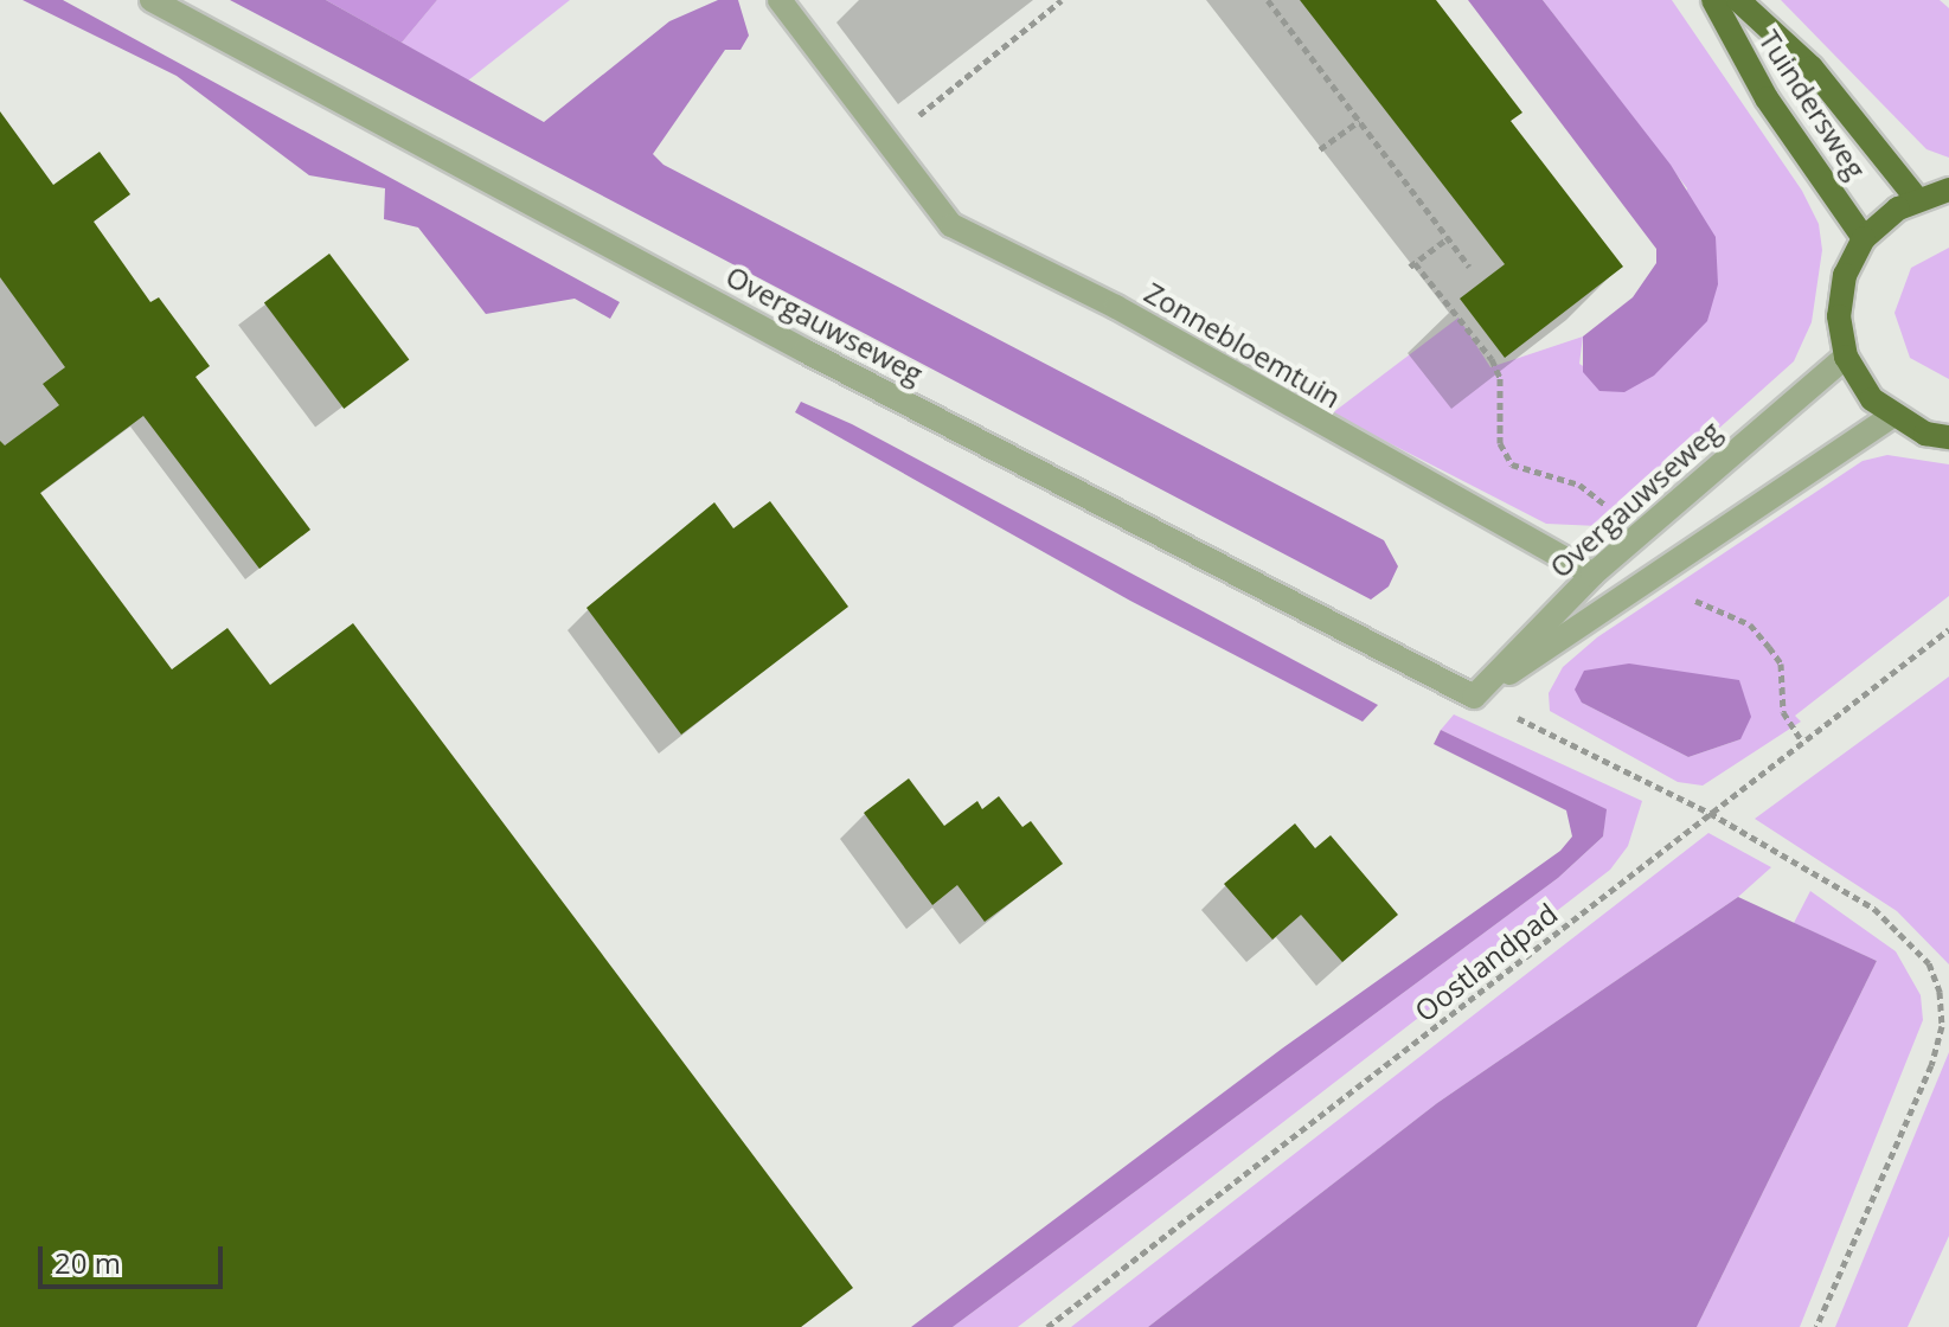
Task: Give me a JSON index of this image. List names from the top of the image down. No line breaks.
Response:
{"streets":{"main road":["Tuindersweg"],"street":["Overgauwseweg","Zonnebloemtuin"],"path":["Oostlandpad"]},"crossings":[["Overgauwseweg","Zonnebloemtuin"]],"scale_bar":"20 m"}
